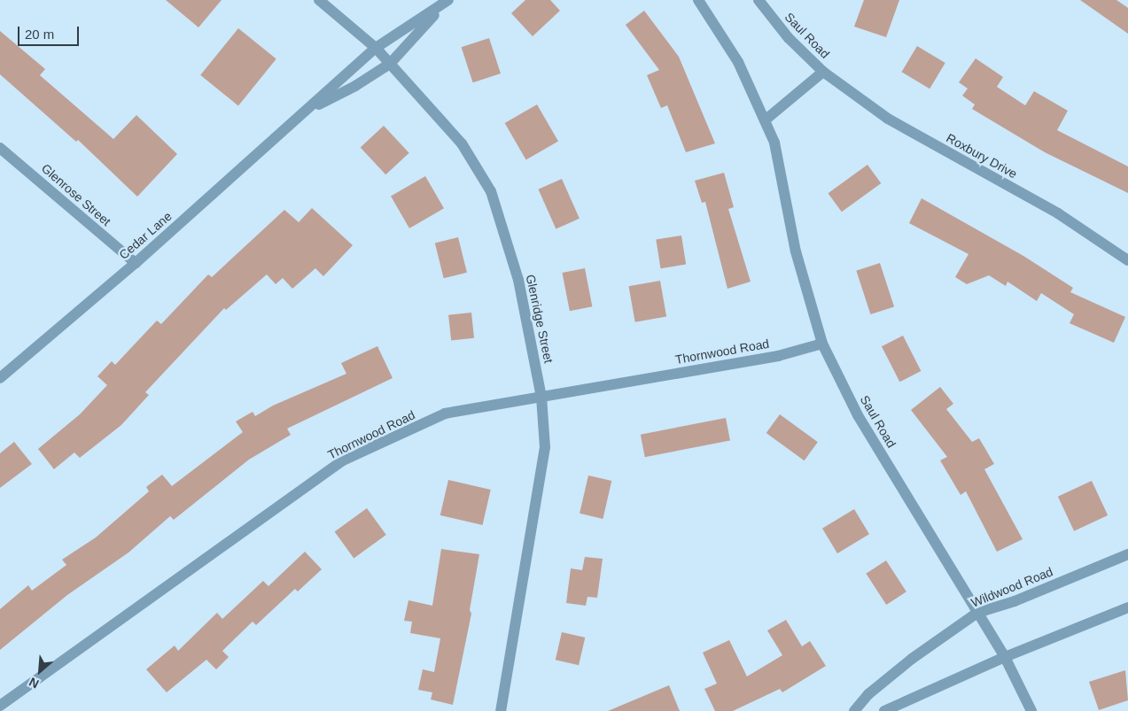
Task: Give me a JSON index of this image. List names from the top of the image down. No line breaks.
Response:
{"streets":{"street":["Saul Road","Roxbury Drive","Glenrose Street","Cedar Lane","Glenridge Street","Thornwood Road","Wildwood Road"]},"crossings":[["Saul Road","Roxbury Drive"],["Saul Road","Thornwood Road"],["Saul Road","Wildwood Road"],["Glenrose Street","Cedar Lane"],["Cedar Lane","Glenridge Street"],["Glenridge Street","Thornwood Road"]],"scale_bar":"20 m","north":"bottom left"}
